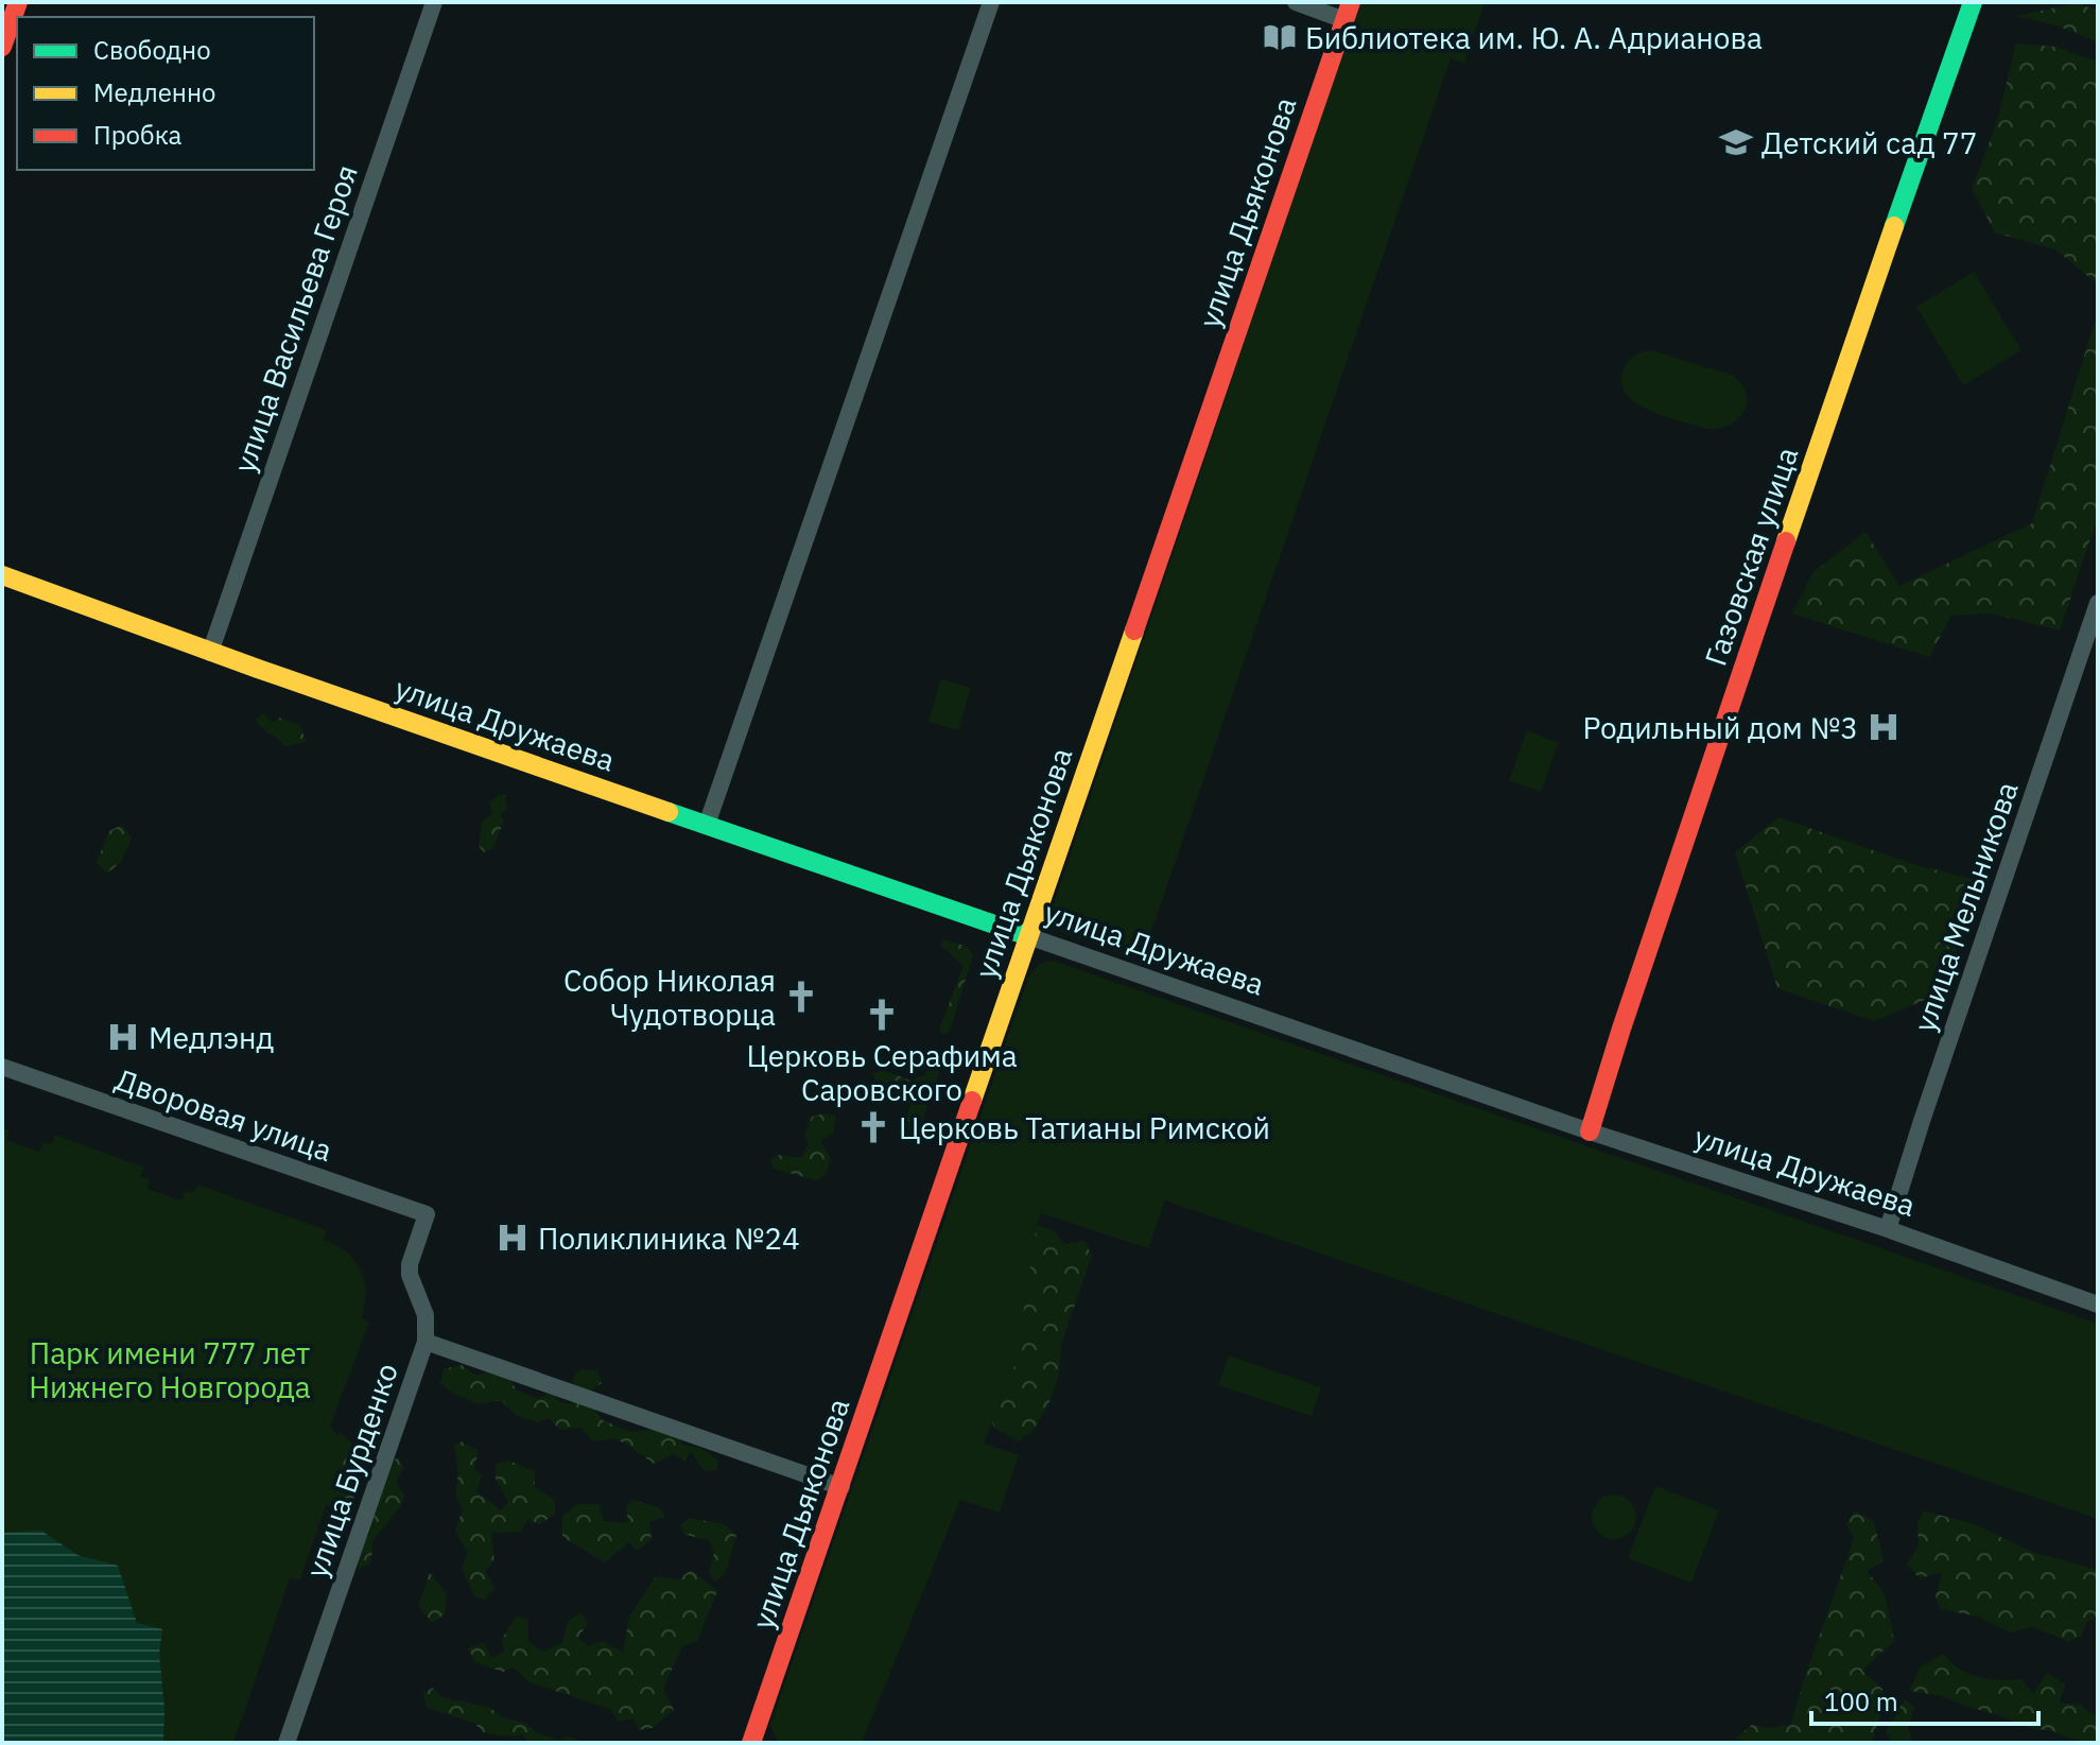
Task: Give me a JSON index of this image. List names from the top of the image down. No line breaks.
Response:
{"streets":{"street":["улица Дьяконова","улица Васильева Героя","Газовская улица","улица Дружаева","улица Мельникова","Дворовая улица","улица Бурденко"]},"crossings":[["улица Дьяконова","улица Дружаева"],["улица Васильева Героя","улица Дружаева"],["Газовская улица","улица Дружаева"],["улица Дружаева","улица Мельникова"],["Дворовая улица","улица Бурденко"]],"parks":["Парк имени 777 лет Нижнего Новгорода"],"places":{"library":["Библиотека им. Ю. А. Адрианова"],"school or university":["Детский сад 77"],"hospital":["Родильный дом №3","Медлэнд","Поликлиника №24"],"church":["Собор Николая Чудотворца","Церковь Серафима Саровского","Церковь Татианы Римской"]},"legend":["Свободно","Медленно","Пробка"],"scale_bar":"100 m"}
